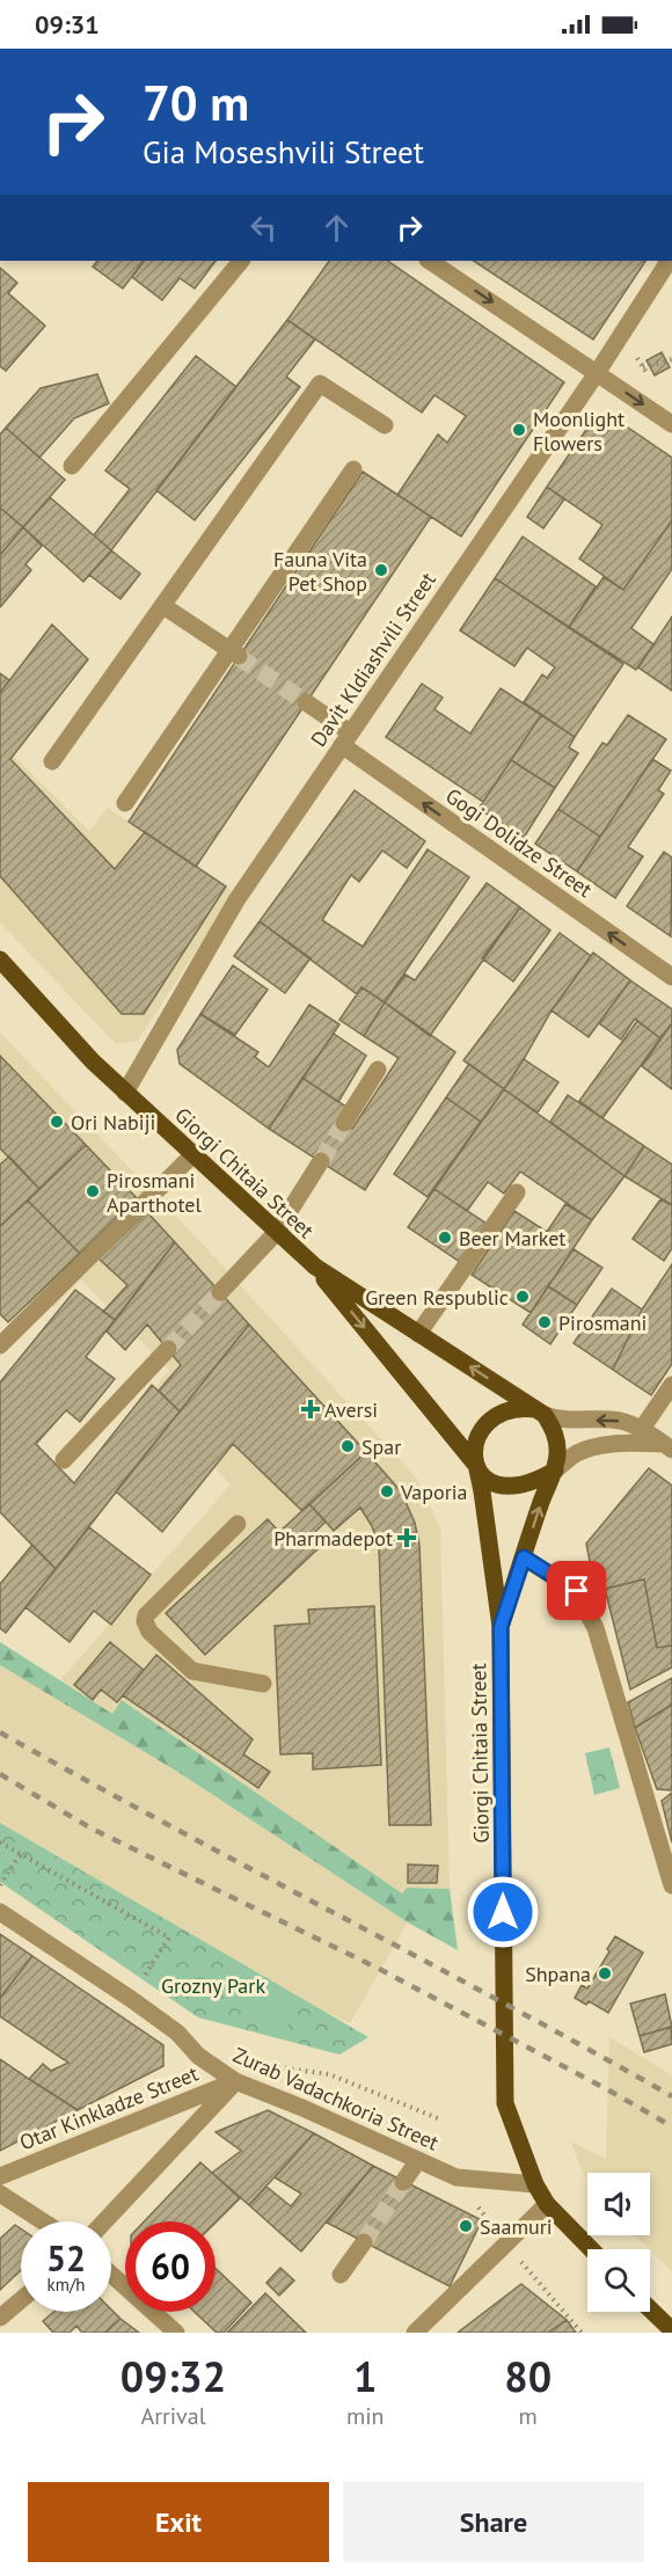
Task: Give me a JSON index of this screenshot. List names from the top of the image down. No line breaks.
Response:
{"streets":{"main road":["Giorgi Chitaia Street"],"street":["Davit Kldiashvili Street","Gogi Dolidze Street","Zurab Vadachkoria Street","Otar Kinkladze Street"]},"crossings":[["Davit Kldiashvili Street","Gogi Dolidze Street"],["Davit Kldiashvili Street","Giorgi Chitaia Street"],["Giorgi Chitaia Street","Zurab Vadachkoria Street"],["Zurab Vadachkoria Street","Otar Kinkladze Street"]],"one_way":["Gogi Dolidze Street"],"parks":["Grozny Park"],"places":{"other":["Moonlight Flowers","Fauna Vita Pet Shop","Ori Nabiji","Pirosmani Aparthotel","Beer Market","Green Respublic","Pirosmani","Spar","Vaporia","Shpana","Saamuri"],"health":["Aversi","Pharmadepot"]},"page":{"status":"09:31","turn":["70 m","Gia Moseshvili Street"],"speed":"52 km/h","limit":"60","eta":["09:32","Arrival","1","min","80","m"],"buttons":["Exit","Share"]}}
